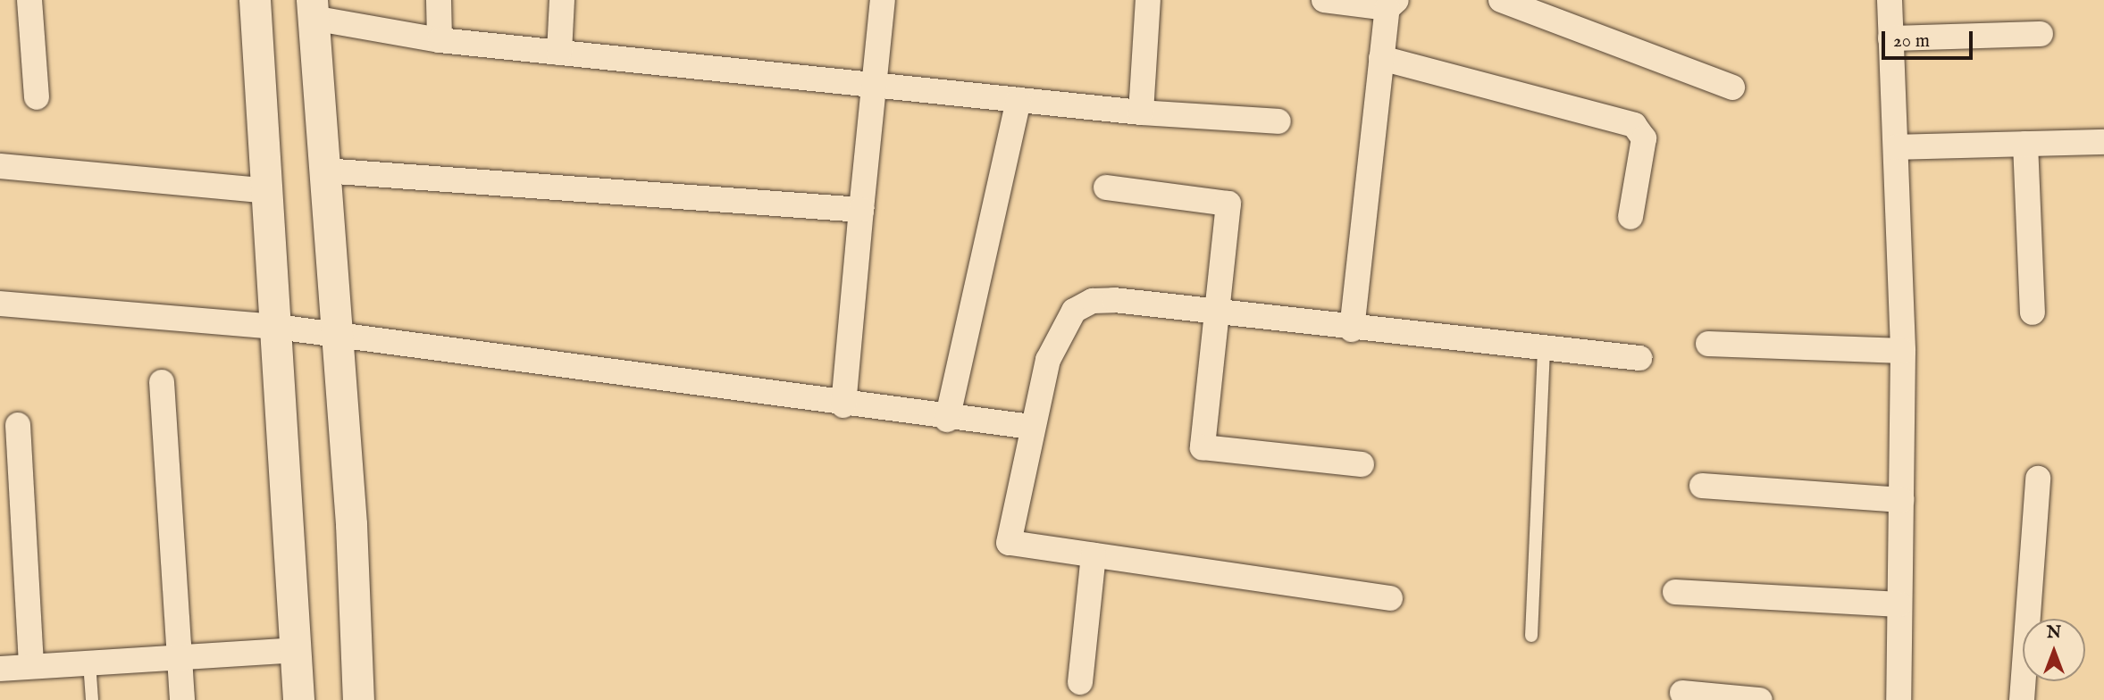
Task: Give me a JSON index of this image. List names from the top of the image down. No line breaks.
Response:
{"scale_bar":"20 m","north":"top"}
